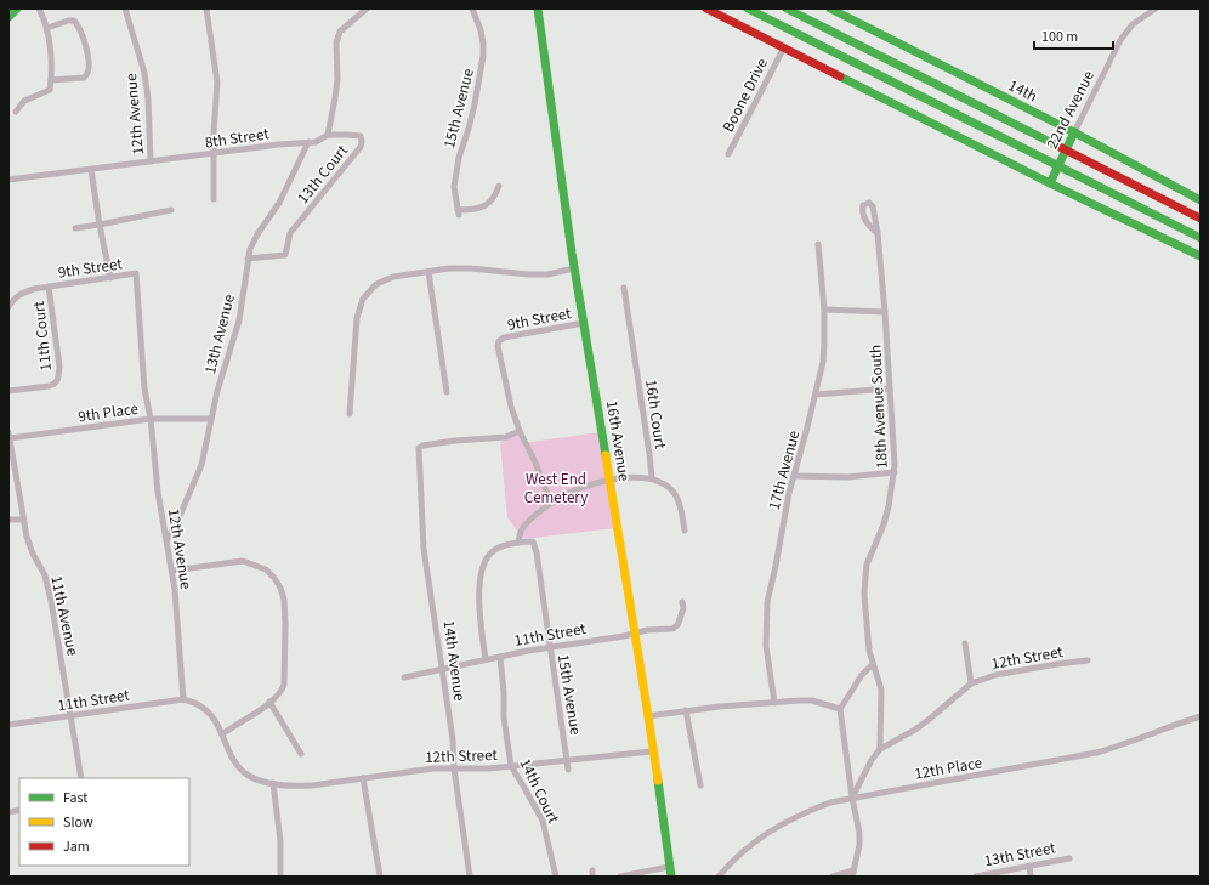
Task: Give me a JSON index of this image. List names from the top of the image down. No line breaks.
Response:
{"streets":{"main road":["14th","22nd Avenue","16th Avenue"],"street":["Boone Drive","15th Avenue","12th Avenue","8th Street","13th Court","9th Street","13th Avenue","11th Court","18th Avenue South","9th Place","16th Court","17th Avenue","11th Avenue","11th Street","12th Street","14th Avenue","12th Place","14th Court","13th Street"]},"crossings":[["14th","22nd Avenue"],["15th Avenue","11th Street"],["15th Avenue","12th Street"],["12th Avenue","8th Street"],["12th Avenue","9th Street"],["12th Avenue","13th Avenue"],["12th Avenue","9th Place"],["12th Avenue","11th Street"],["8th Street","13th Court"],["8th Street","13th Avenue"],["13th Court","13th Avenue"],["9th Street","11th Court"],["9th Street","16th Avenue"],["9th Street","14th Avenue"],["13th Avenue","9th Place"],["9th Place","11th Avenue"],["16th Avenue","11th Street"],["16th Avenue","12th Street"],["11th Avenue","11th Street"],["11th Street","14th Avenue"],["11th Street","14th Court"],["12th Street","14th Avenue"],["12th Street","14th Court"]],"parks":["West End Cemetery"],"legend":["Fast","Slow","Jam"],"scale_bar":"100 m"}
